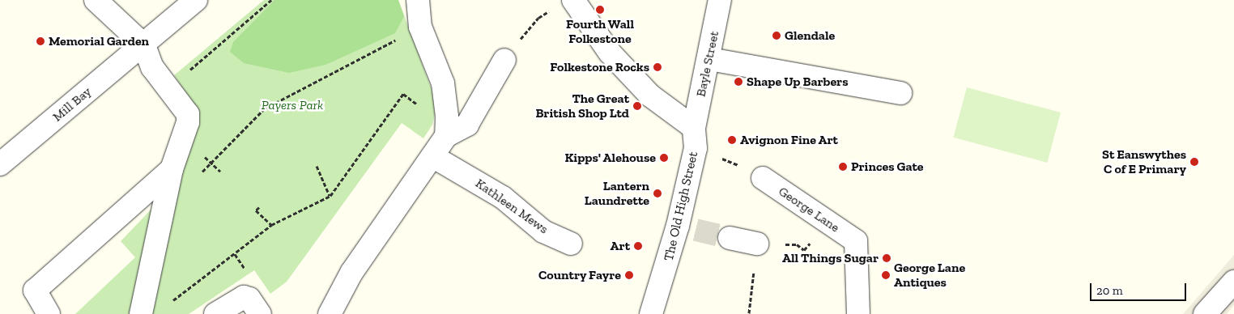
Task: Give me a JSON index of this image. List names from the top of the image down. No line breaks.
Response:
{"streets":{"street":["Bayle Street","Mill Bay","Kathleen Mews","The Old High Street","George Lane"]},"crossings":[["Bayle Street","The Old High Street"]],"parks":["Payers Park"],"places":["Fourth Wall Folkestone","Glendale","Memorial Garden","Folkestone Rocks","Shape Up Barbers","The Great British Shop Ltd","Avignon Fine Art","Kipps' Alehouse","St Eanswythes C of E Primary","Princes Gate","Lantern Laundrette","Art","All Things Sugar","Country Fayre","George Lane Antiques"],"scale_bar":"20 m"}
